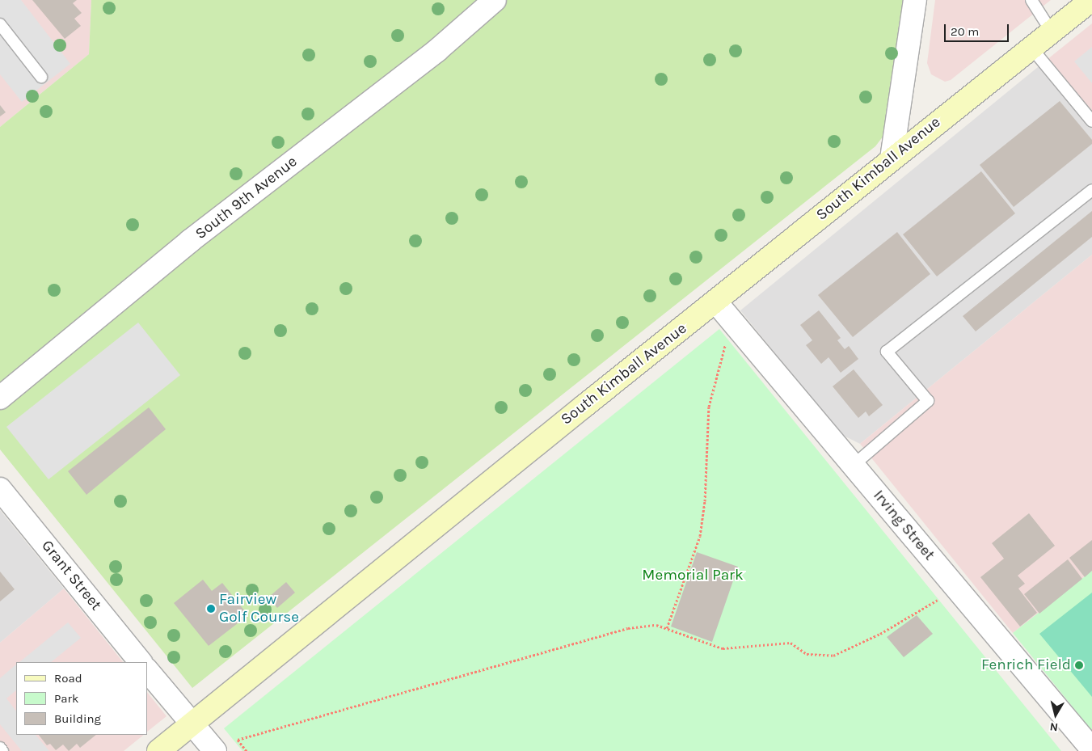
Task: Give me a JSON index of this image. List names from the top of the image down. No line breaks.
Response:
{"streets":{"street":["South Kimball Avenue","South 9th Avenue","Irving Street","Grant Street"]},"crossings":[["South Kimball Avenue","Irving Street"]],"parks":["Memorial Park"],"places":["Fairview Golf Course","Fenrich Field"],"legend":["Road","Park","Building"],"scale_bar":"20 m","north":"bottom"}
